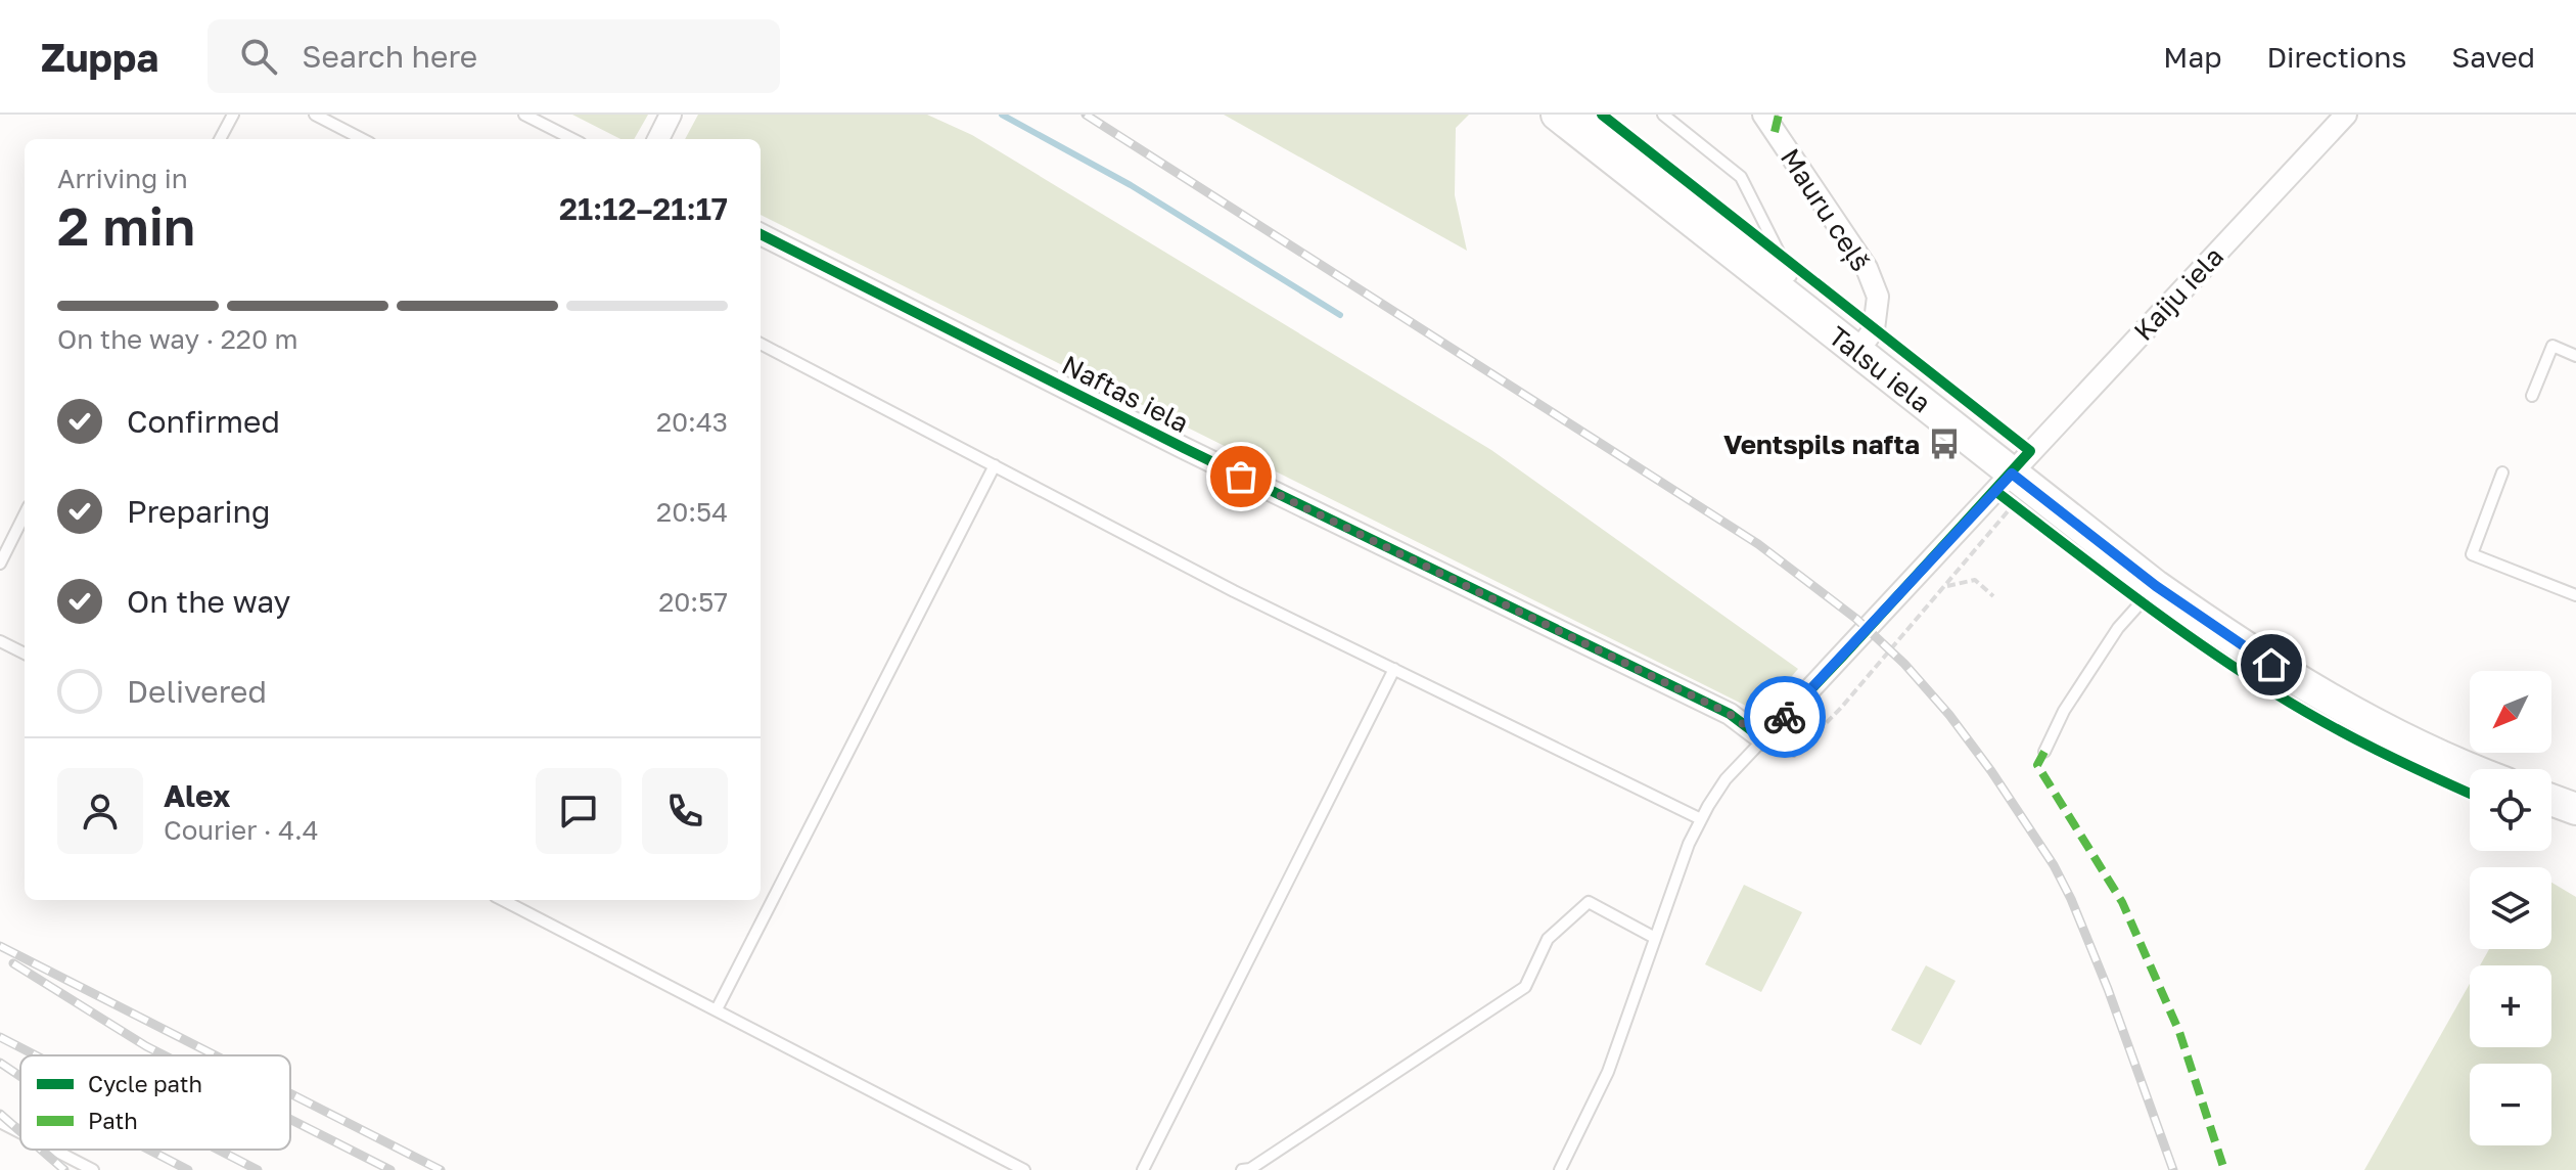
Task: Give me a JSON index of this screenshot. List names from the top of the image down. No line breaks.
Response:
{"streets":{"main road":["Talsu iela"],"street":["Mauru ceļš","Kaiju iela","Naftas iela"]},"crossings":[["Mauru ceļš","Talsu iela"],["Kaiju iela","Talsu iela"]],"places":{"bus stop":["Ventspils nafta"]},"legend":["Cycle path","Path"],"north":"bottom left","page":{"header":"Zuppa","search":"Search here","nav":["Map","Directions","Saved"],"heading":["2 min","Arriving in","21:12–21:17"],"panel":["Alex","Courier · 4.4"],"bar":"On the way · 220 m","list":[["Confirmed","20:43"],["Preparing","20:54"],["On the way","20:57"],"Delivered"],"map_buttons":["+","−"]}}
